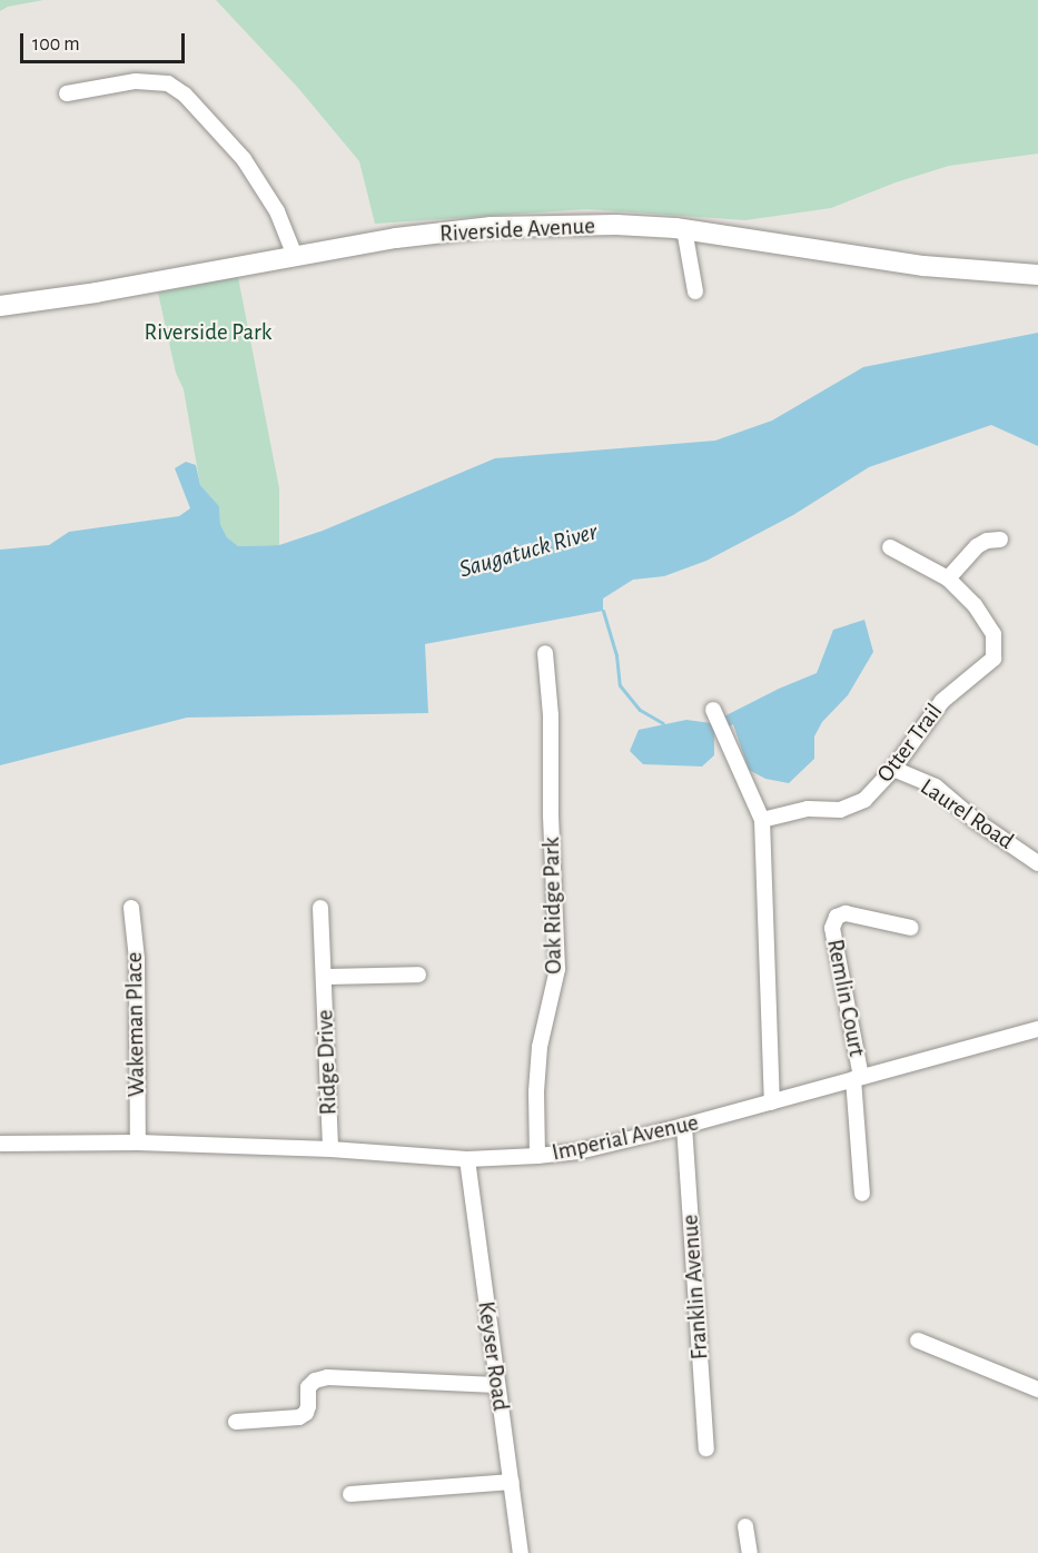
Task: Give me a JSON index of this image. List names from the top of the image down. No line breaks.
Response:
{"streets":{"main road":["Riverside Avenue"],"street":["Otter Trail","Laurel Road","Oak Ridge Park","Remlin Court","Wakeman Place","Ridge Drive","Imperial Avenue","Franklin Avenue","Keyser Road"]},"crossings":[["Otter Trail","Laurel Road"],["Oak Ridge Park","Imperial Avenue"],["Remlin Court","Imperial Avenue"],["Wakeman Place","Imperial Avenue"],["Ridge Drive","Imperial Avenue"],["Imperial Avenue","Franklin Avenue"],["Imperial Avenue","Keyser Road"]],"water":["Saugatuck River"],"parks":["Riverside Park"],"scale_bar":"100 m"}
